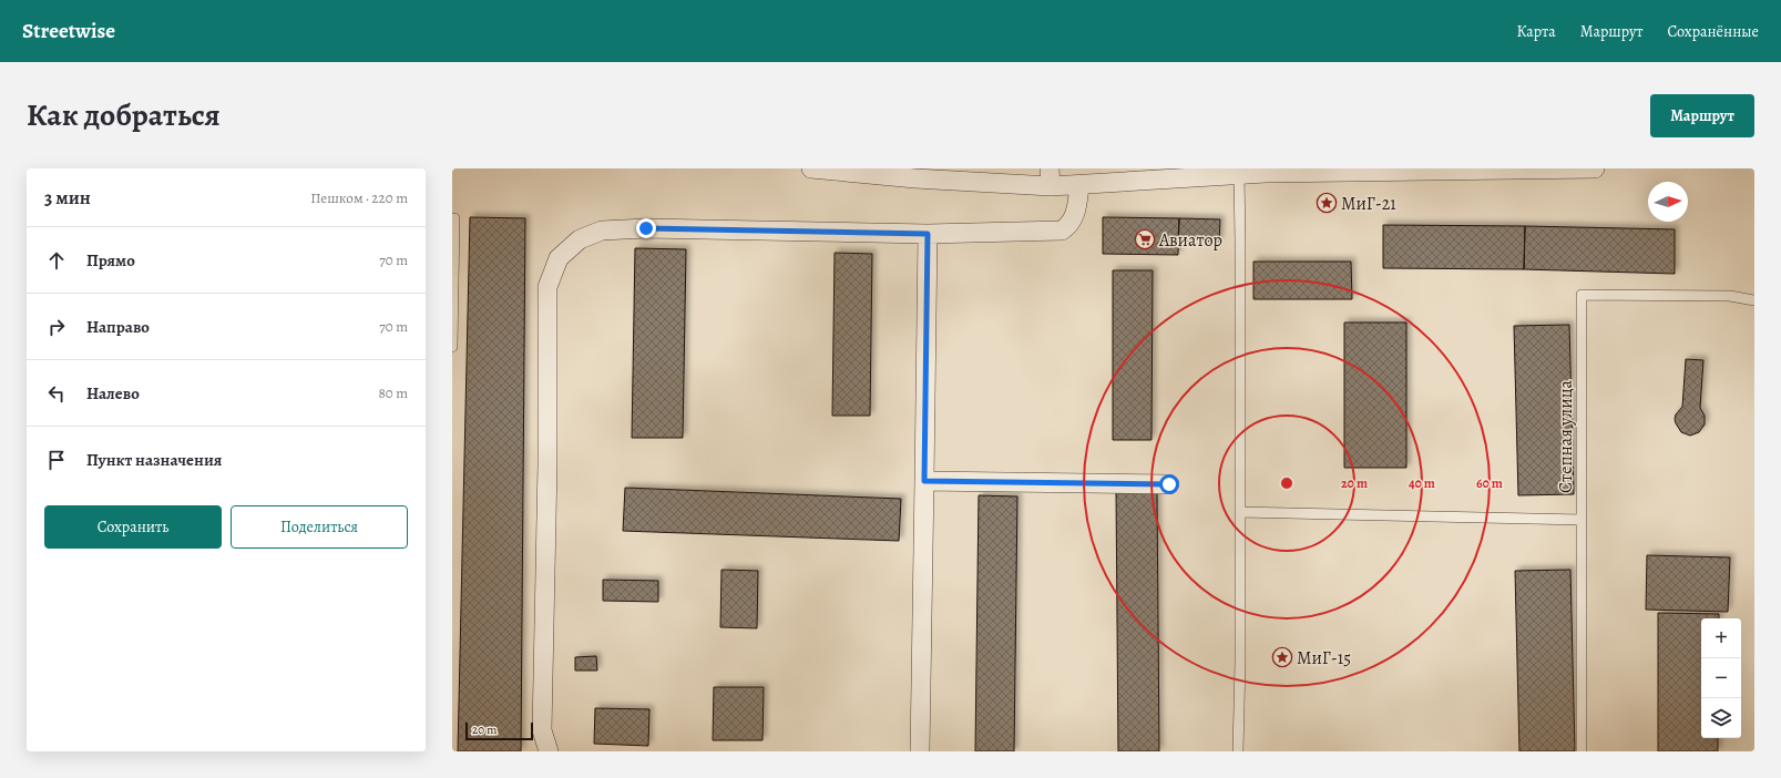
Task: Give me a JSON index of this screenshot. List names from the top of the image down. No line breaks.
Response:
{"streets":{"lane":["Степная улица"]},"places":{"place":["МиГ-21","МиГ-15"],"supermarket":["Авиатор"]},"scale_bar":"20 m","north":"right","page":{"header":"Streetwise","nav":["Карта","Маршрут","Сохранённые"],"title":"Как добраться","buttons":["Маршрут",["Сохранить","Поделиться"]],"heading":["3 мин","Пешком · 220 m"],"list":[["Прямо","70 m"],["Направо","70 m"],["Налево","80 m"],"Пункт назначения"],"map_buttons":["+","−"],"scale":"20 m"},"rings":["20 m","40 m","60 m"]}
